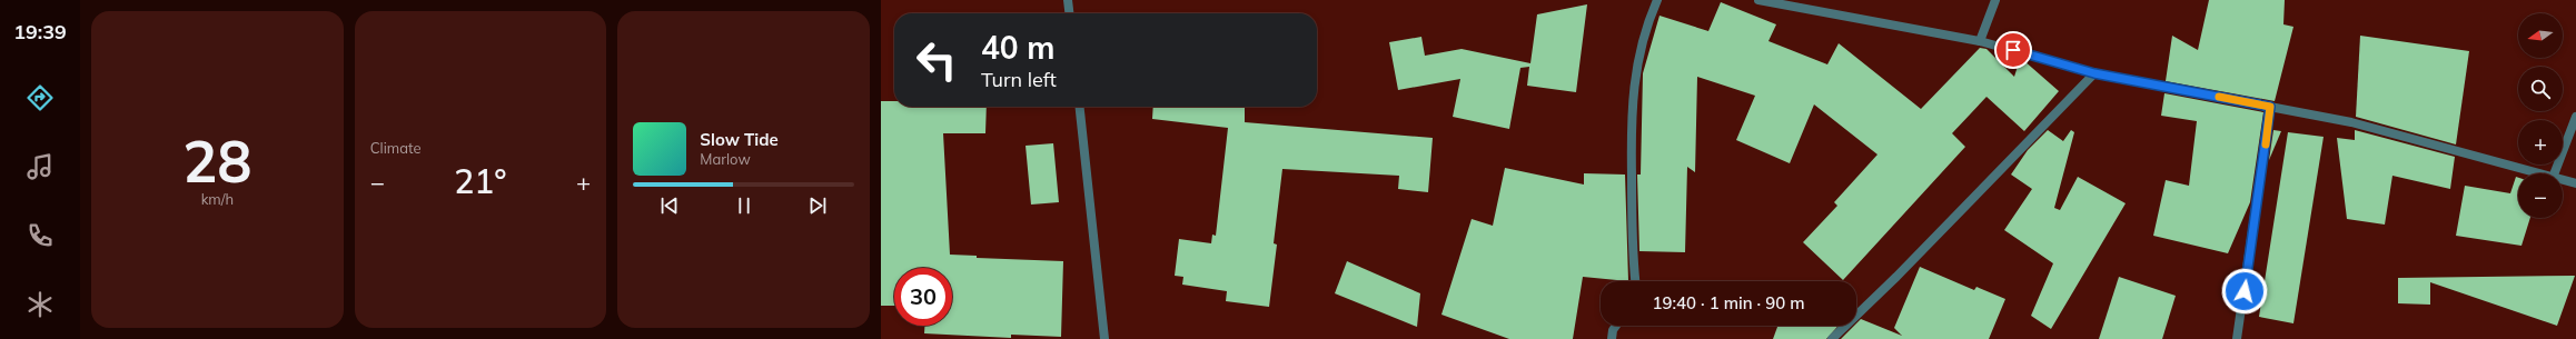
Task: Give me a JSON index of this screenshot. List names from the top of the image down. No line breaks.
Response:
{"north":"left","page":{"tabs":"19:39","tile":[["28","km/h"],"Climate"],"map_buttons":["+","−"],"turn":["40 m","Turn left"],"song":["Slow Tide","Marlow"],"heat":["−","21°","+"],"limit":"30","trip":"19:40 · 1 min · 90 m"}}
